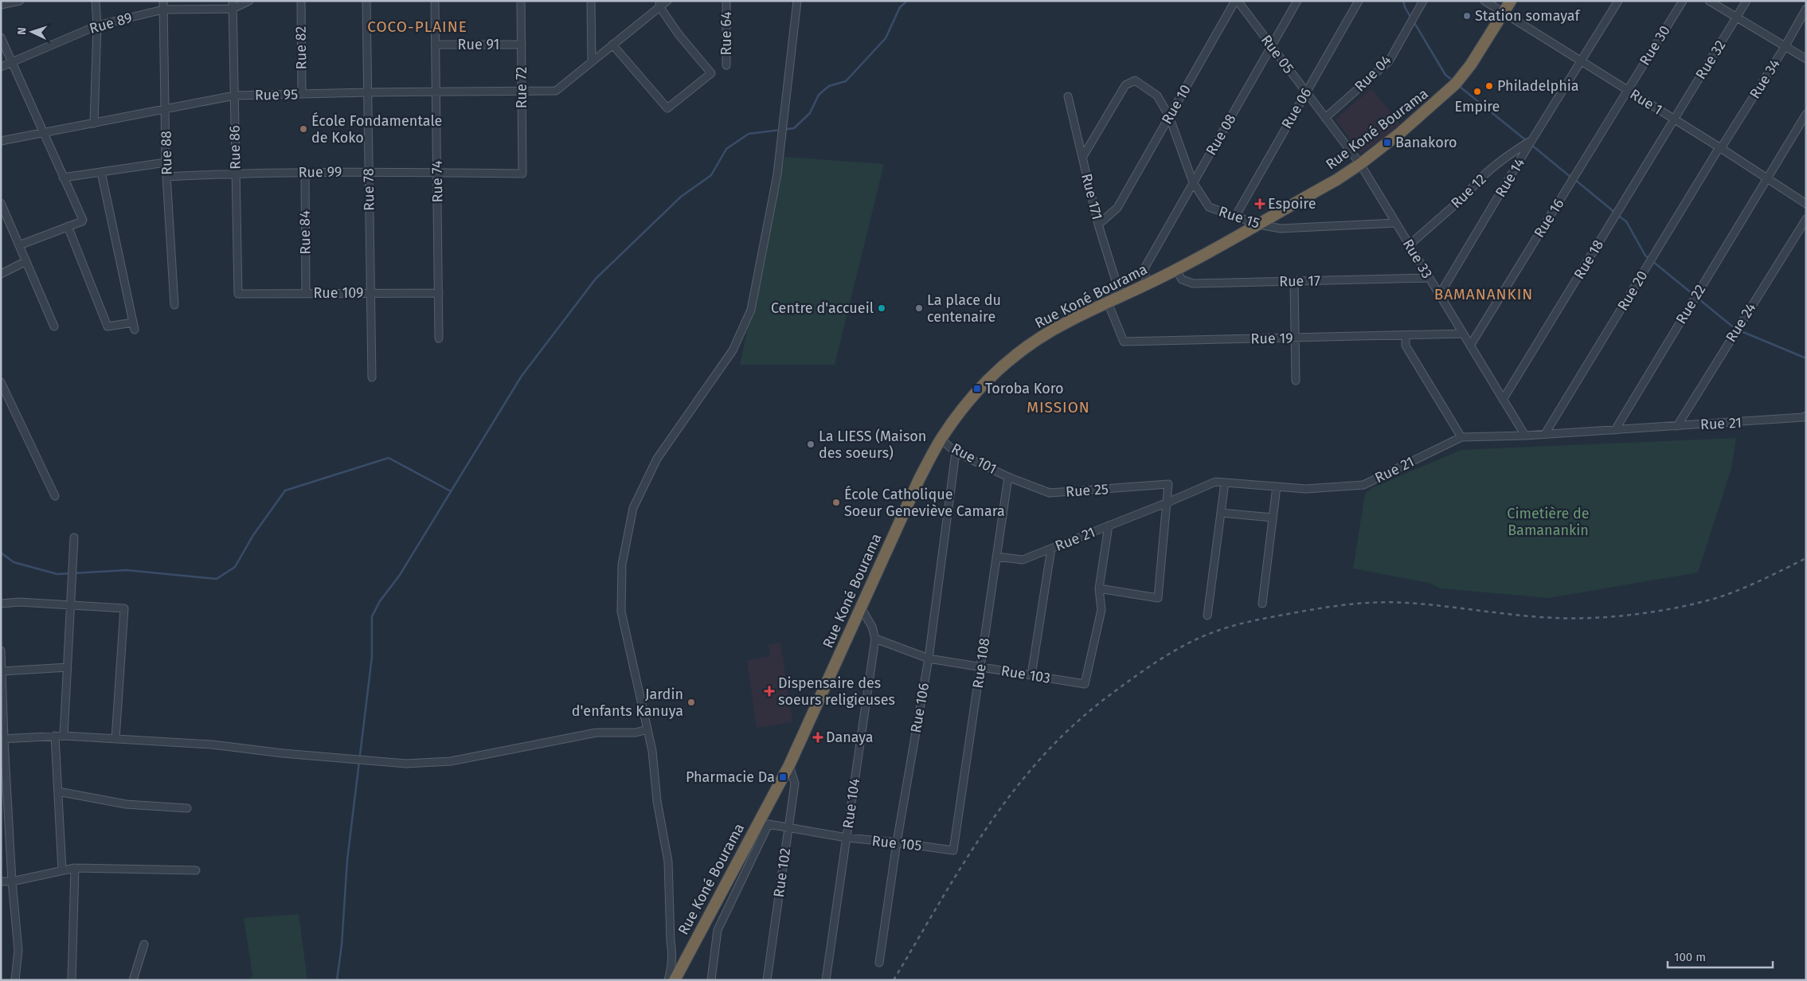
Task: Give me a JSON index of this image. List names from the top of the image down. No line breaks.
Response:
{"streets":{"highway":["Rue Koné Bourama"],"street":["Rue 89","Rue 64","Rue 91","Rue 30","Rue 82","Rue 05","Rue 32","Rue 04","Rue 34","Rue 72","Rue 95","Rue 1","Rue 10","Rue 06","Rue 08","Rue 86","Rue 88","Rue 99","Rue 14","Rue 74","Rue 78","Rue 12","Rue 171","Rue 15","Rue 16","Rue 84","Rue 33","Rue 18","Rue 17","Rue 20","Rue 109","Rue 22","Rue 24","Rue 19","Rue 21","Rue 101","Rue 25","Rue 108","Rue 103","Rue 106","Rue 104","Rue 105","Rue 102"]},"crossings":[["Rue 89","Rue 86"],["Rue 89","Rue 88"],["Rue 91","Rue 72"],["Rue 91","Rue 74"],["Rue 30","Rue 1"],["Rue 30","Rue 16"],["Rue 82","Rue 95"],["Rue 05","Rue 04"],["Rue 05","Rue 06"],["Rue 05","Rue Koné Bourama"],["Rue 05","Rue 08"],["Rue 05","Rue 33"],["Rue 32","Rue 1"],["Rue 32","Rue 18"],["Rue 34","Rue 1"],["Rue 34","Rue 20"],["Rue 72","Rue 95"],["Rue 72","Rue 99"],["Rue 95","Rue 86"],["Rue 95","Rue 88"],["Rue 95","Rue 74"],["Rue 95","Rue 78"],["Rue 1","Rue Koné Bourama"],["Rue 1","Rue 14"],["Rue 1","Rue 16"],["Rue 1","Rue 18"],["Rue 1","Rue 20"],["Rue 1","Rue 22"],["Rue 10","Rue 171"],["Rue 10","Rue 15"],["Rue 06","Rue 15"],["Rue Koné Bourama","Rue 08"],["Rue Koné Bourama","Rue 171"],["Rue Koné Bourama","Rue 15"],["Rue Koné Bourama","Rue 33"],["Rue Koné Bourama","Rue 17"],["Rue Koné Bourama","Rue 19"],["Rue Koné Bourama","Rue 101"],["Rue Koné Bourama","Rue 104"],["Rue Koné Bourama","Rue 102"],["Rue 08","Rue 15"],["Rue 86","Rue 99"],["Rue 86","Rue 109"],["Rue 88","Rue 99"],["Rue 99","Rue 74"],["Rue 99","Rue 78"],["Rue 99","Rue 84"],["Rue 14","Rue 12"],["Rue 14","Rue 33"],["Rue 74","Rue 109"],["Rue 78","Rue 109"],["Rue 12","Rue 33"],["Rue 171","Rue 15"],["Rue 15","Rue 33"],["Rue 16","Rue 33"],["Rue 84","Rue 109"],["Rue 33","Rue 18"],["Rue 33","Rue 17"],["Rue 33","Rue 19"],["Rue 33","Rue 21"],["Rue 20","Rue 21"],["Rue 22","Rue 21"],["Rue 24","Rue 21"],["Rue 21","Rue 25"],["Rue 21","Rue 108"],["Rue 101","Rue 25"],["Rue 101","Rue 108"],["Rue 101","Rue 106"],["Rue 25","Rue 108"],["Rue 108","Rue 103"],["Rue 108","Rue 105"],["Rue 103","Rue 106"],["Rue 103","Rue 104"],["Rue 106","Rue 105"],["Rue 104","Rue 105"],["Rue 105","Rue 102"]],"districts":["COCO-PLAINE","BAMANANKIN","MISSION"],"parks":["Cimetière de Bamanankin"],"places":{"other":["Station somayaf","Philadelphia","Empire","École Fondamentale de Koko","Centre d'accueil","La place du centenaire","La LIESS (Maison des soeurs)","École Catholique Soeur Geneviève Camara","Jardin d'enfants Kanuya"],"transit":["Banakoro","Toroba Koro","Pharmacie Da"],"health":["Espoire","Dispensaire des soeurs religieuses","Danaya"]},"scale_bar":"100 m","north":"left"}
